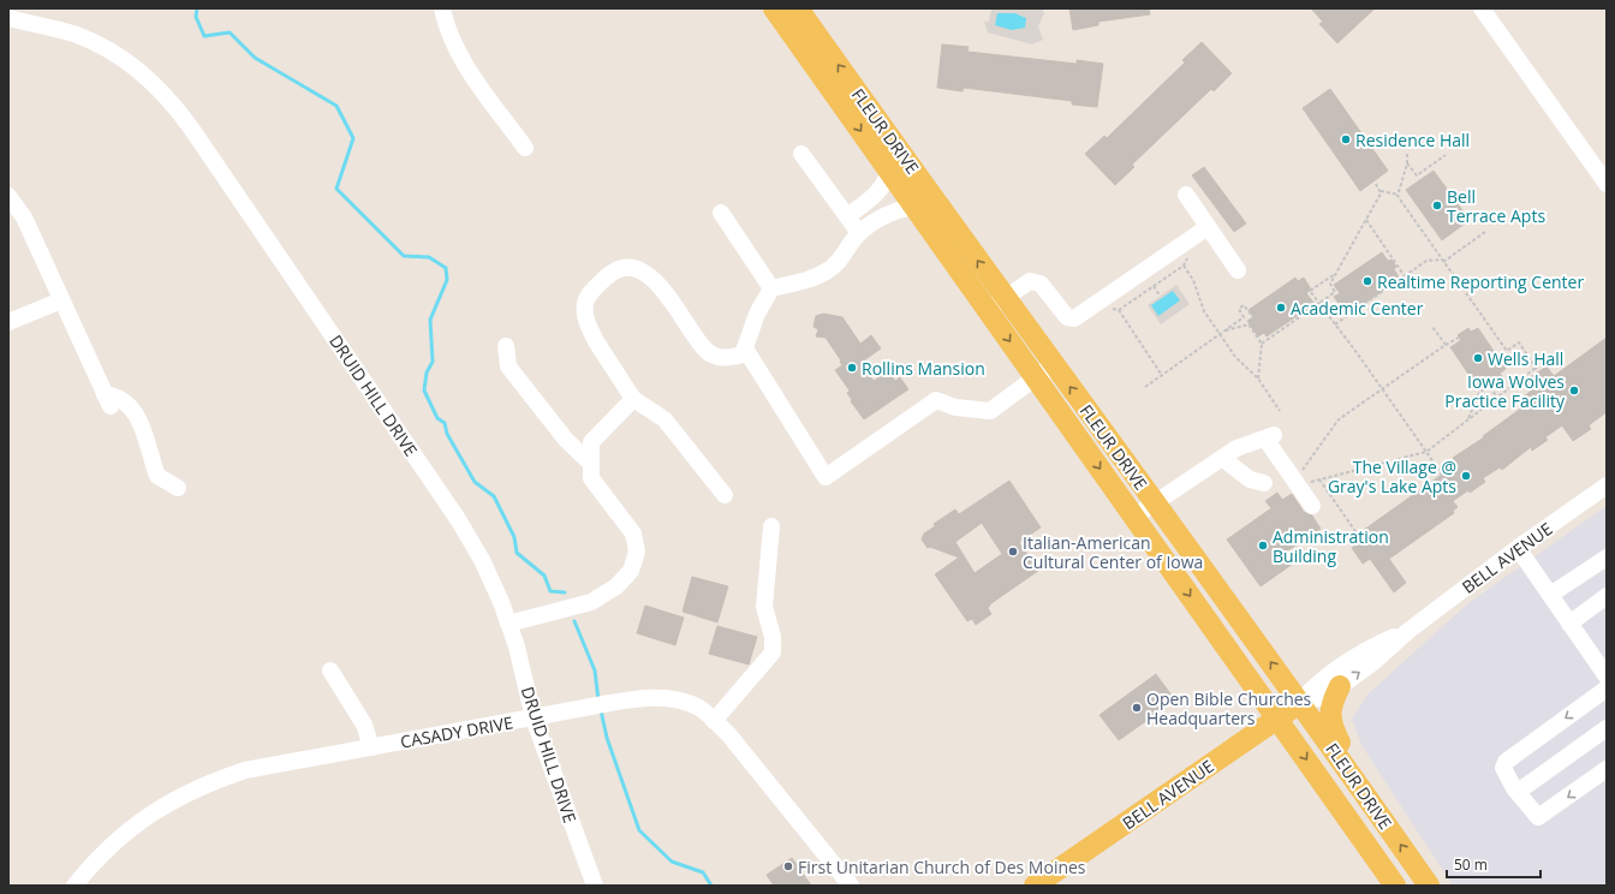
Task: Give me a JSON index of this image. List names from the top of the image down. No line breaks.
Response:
{"streets":{"main road":["FLEUR DRIVE","BELL AVENUE"],"street":["DRUID HILL DRIVE","CASADY DRIVE"]},"crossings":[["FLEUR DRIVE","BELL AVENUE"],["DRUID HILL DRIVE","CASADY DRIVE"]],"places":["Residence Hall","Bell Terrace Apts","Realtime Reporting Center","Academic Center","Wells Hall","Rollins Mansion","Iowa Wolves Practice Facility","The Village @ Gray's Lake Apts","Administration Building","Italian-American Cultural Center of Iowa","Open Bible Churches Headquarters","First Unitarian Church of Des Moines"],"scale_bar":"50 m"}
